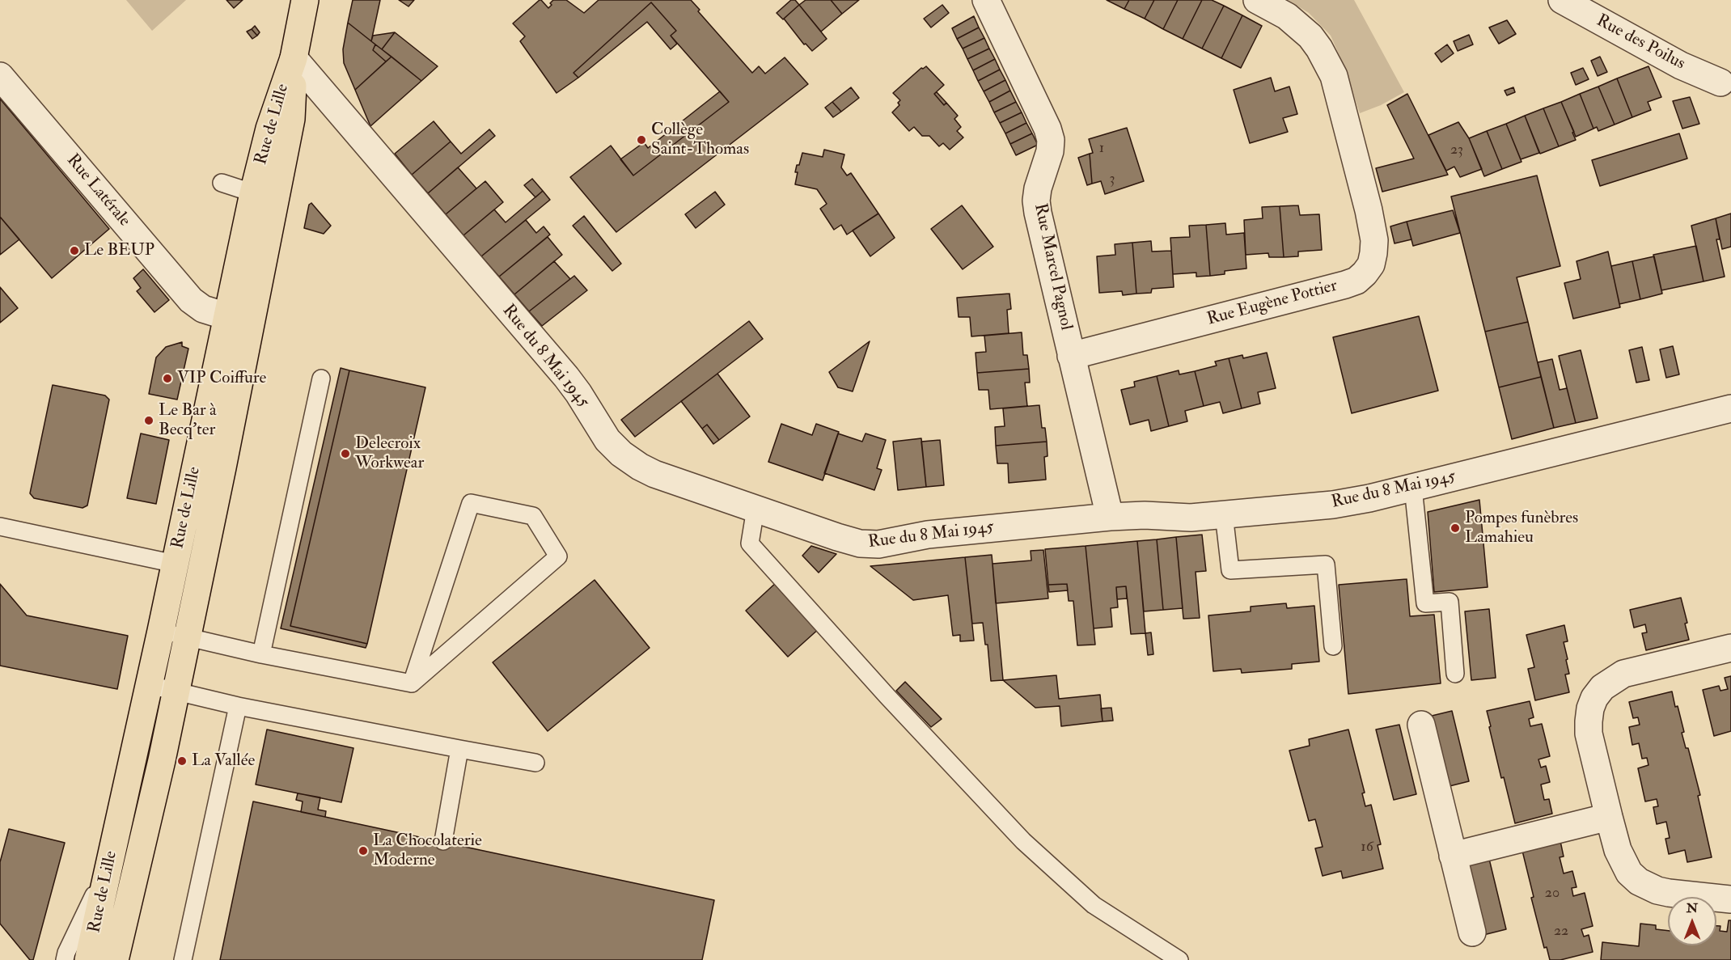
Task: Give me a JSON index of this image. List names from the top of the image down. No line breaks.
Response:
{"streets":{"main road":["Rue de Lille"],"street":["Rue des Poilus","Rue Latérale","Rue Marcel Pagnol","Rue Eugène Pottier","Rue du 8 Mai 1945"]},"crossings":[["Rue de Lille","Rue Latérale"],["Rue de Lille","Rue du 8 Mai 1945"],["Rue Marcel Pagnol","Rue Eugène Pottier"],["Rue Marcel Pagnol","Rue du 8 Mai 1945"]],"places":["Collège Saint-Thomas","Le BEUP","VIP Coiffure","Le Bar à Becq'ter","Delecroix Workwear","Pompes funèbres Lamahieu","La Vallée","La Chocolaterie Moderne"],"house_numbers":["1","23","3","16","20","22"],"north":"top"}
